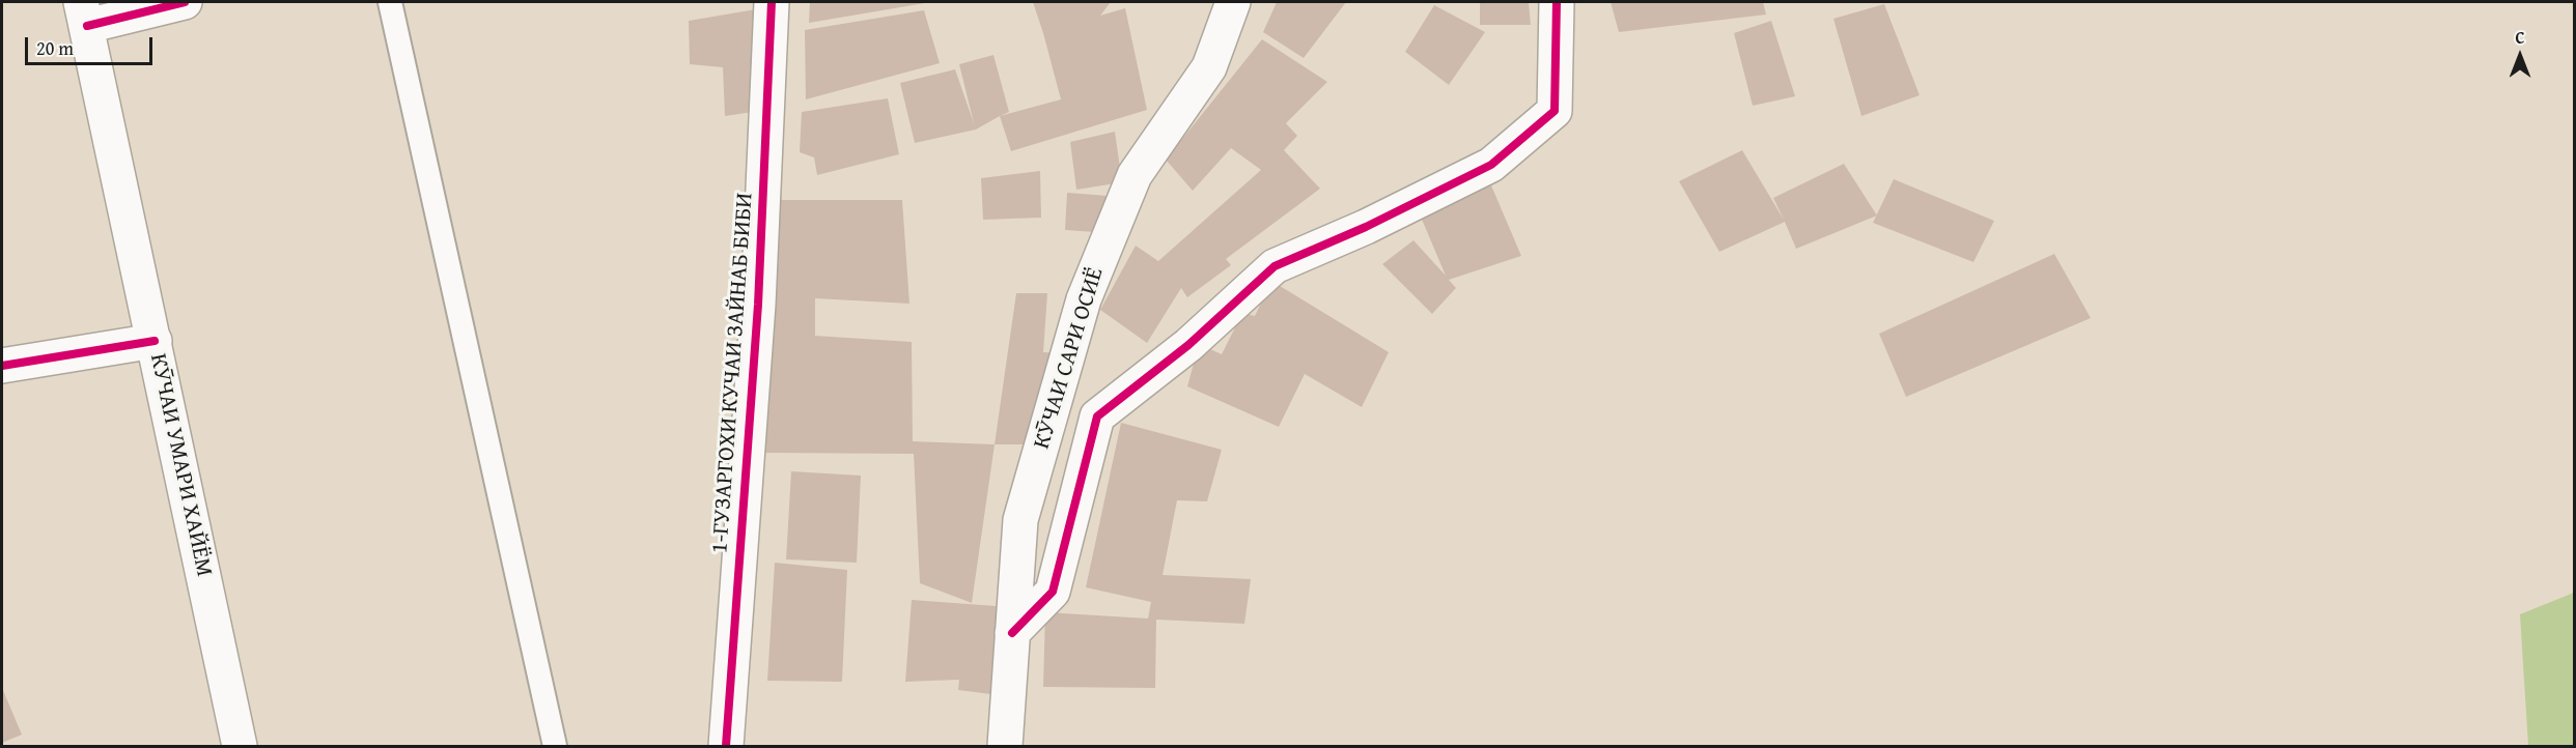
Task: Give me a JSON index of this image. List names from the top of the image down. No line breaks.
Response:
{"streets":{"street":["КӮЧАИ САРИ ОСИЁ","1-ГУЗАРГОХИ КУЧАИ ЗАЙНАБ БИБИ","КӮЧАИ УМАРИ ХАЙЁМ"]},"scale_bar":"20 m","north":"top"}
